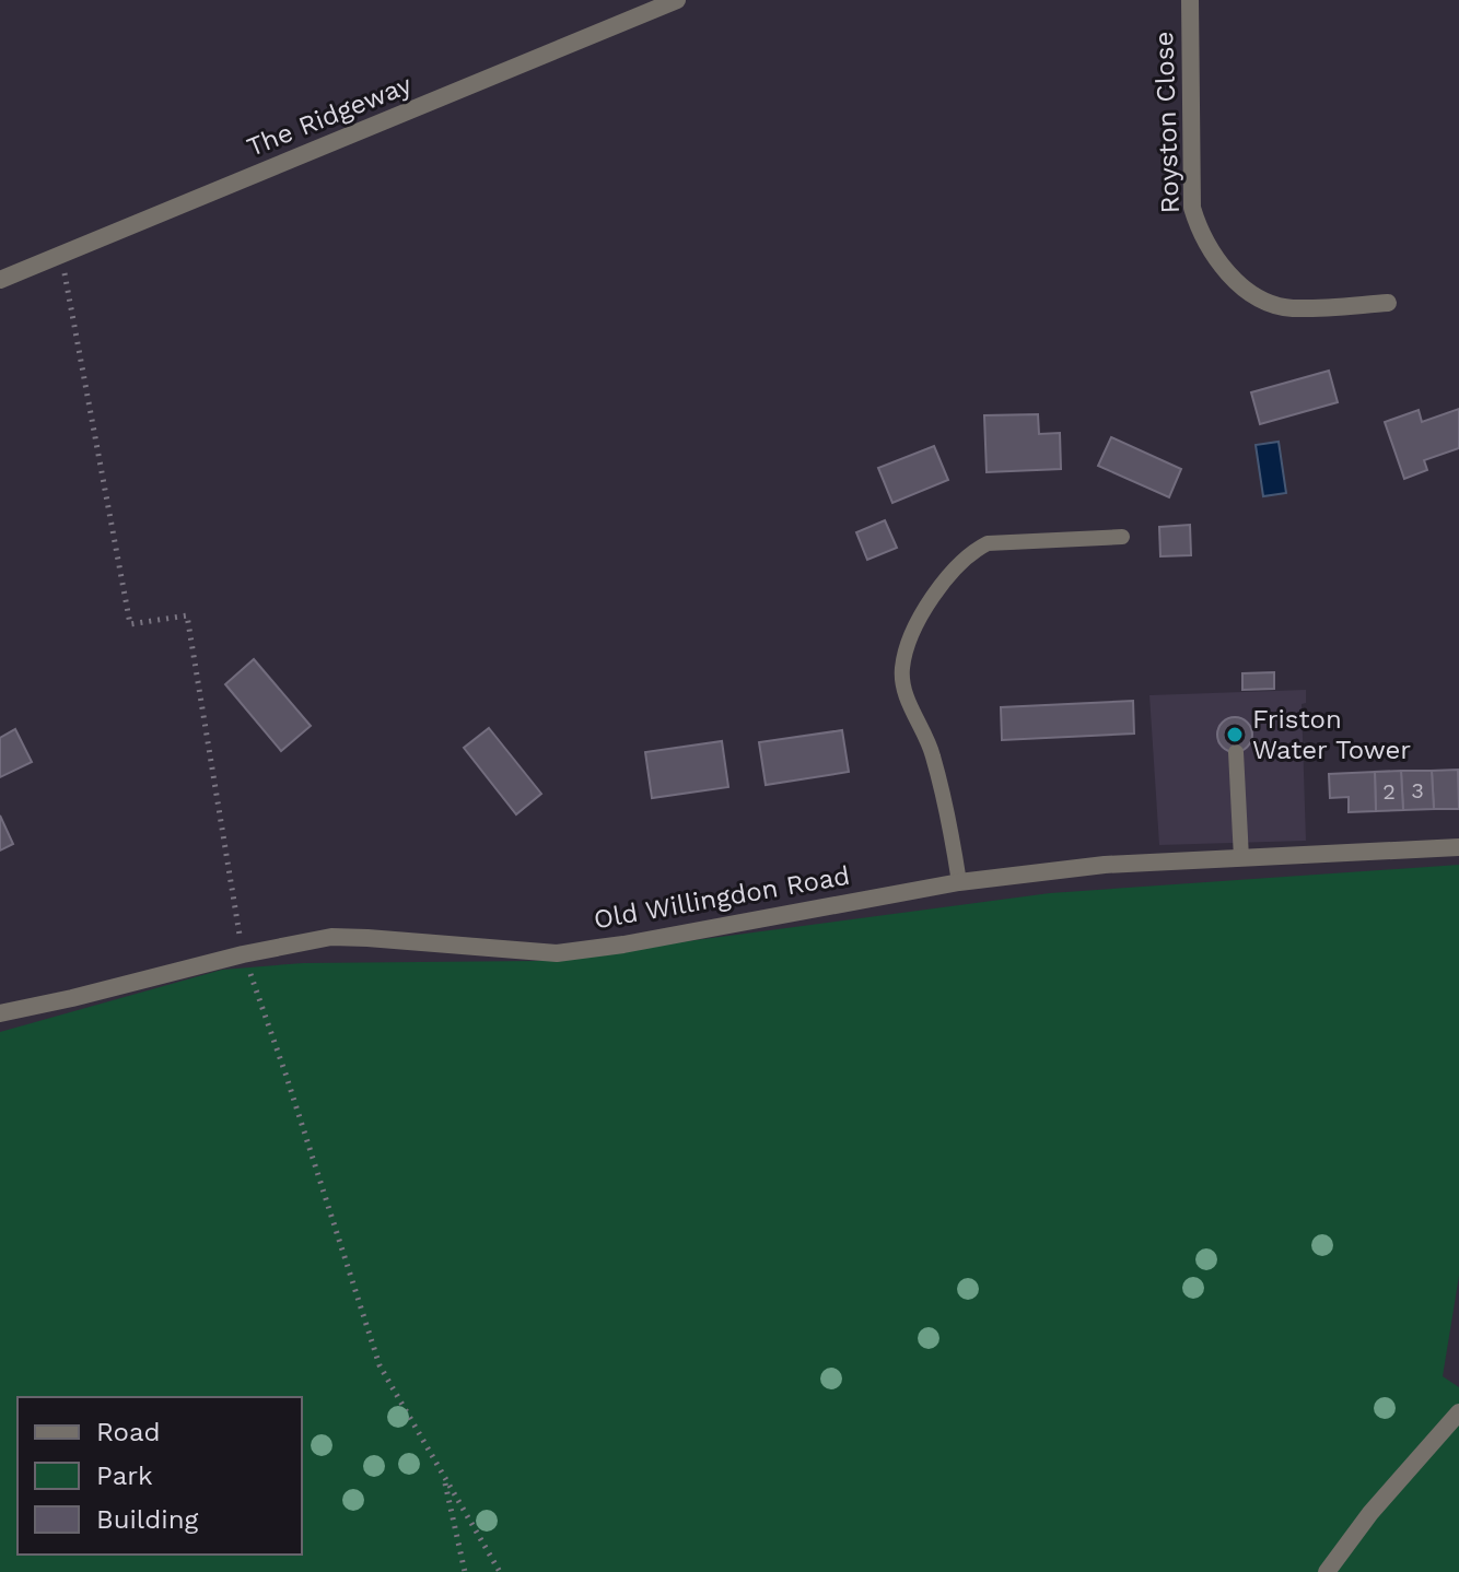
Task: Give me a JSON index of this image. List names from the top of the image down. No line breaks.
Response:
{"streets":{"street":["The Ridgeway","Royston Close","Old Willingdon Road"]},"places":["Friston Water Tower"],"house_numbers":["3","2"],"legend":["Road","Park","Building"]}
